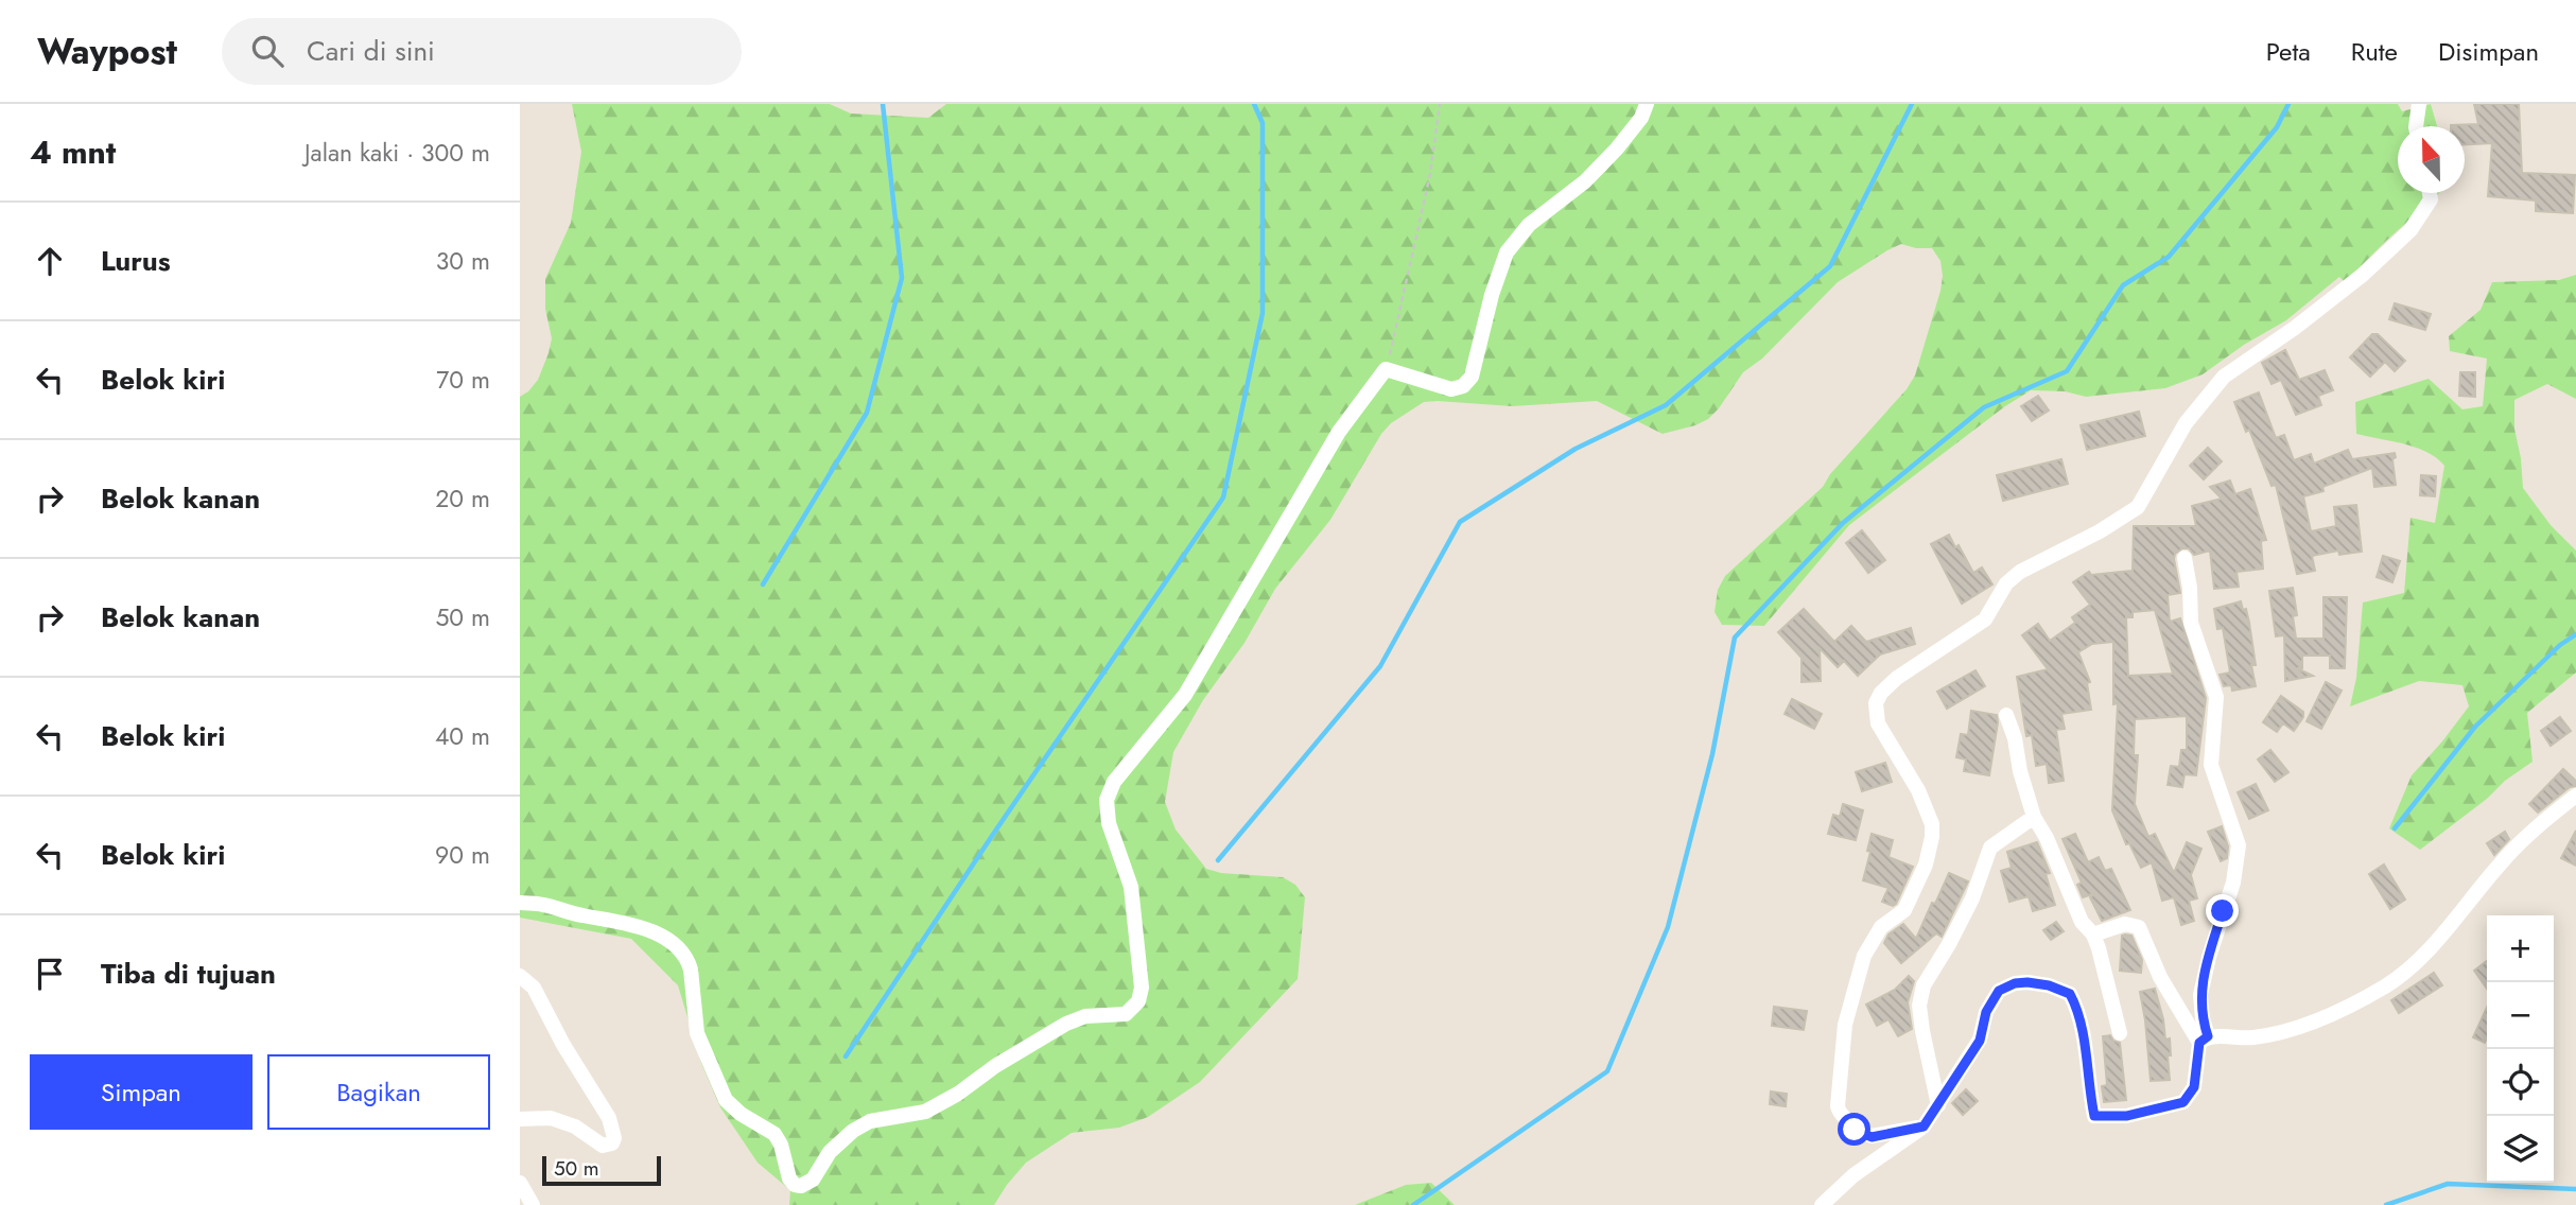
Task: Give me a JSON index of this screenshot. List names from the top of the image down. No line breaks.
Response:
{"scale_bar":"50 m","north":"top","page":{"header":"Waypost","search":"Cari di sini","nav":["Peta","Rute","Disimpan"],"heading":["4 mnt","Jalan kaki · 300 m"],"list":[["Lurus","30 m"],["Belok kiri","70 m"],["Belok kanan","20 m"],["Belok kanan","50 m"],["Belok kiri","40 m"],["Belok kiri","90 m"],"Tiba di tujuan"],"map_buttons":["+","−"],"buttons":["Simpan","Bagikan"],"scale":"50 m"}}
